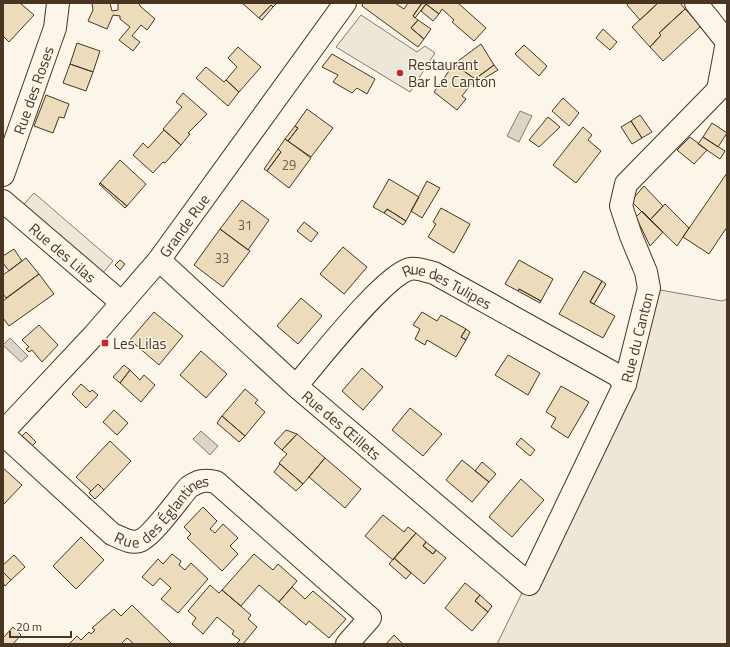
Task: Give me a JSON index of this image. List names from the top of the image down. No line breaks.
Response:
{"streets":{"street":["Rue des Roses","Grande Rue","Rue des Lilas","Rue des Tulipes","Rue du Canton","Rue des Œillets","Rue des Églantines"]},"crossings":[["Grande Rue","Rue des Lilas"],["Grande Rue","Rue des Œillets"],["Grande Rue","Rue des Églantines"],["Rue des Tulipes","Rue du Canton"],["Rue des Tulipes","Rue des Œillets"],["Rue du Canton","Rue des Œillets"]],"places":{"other":["Restaurant Bar Le Canton"],"transit":["Les Lilas"]},"house_numbers":["29","31","33"],"scale_bar":"20 m"}
